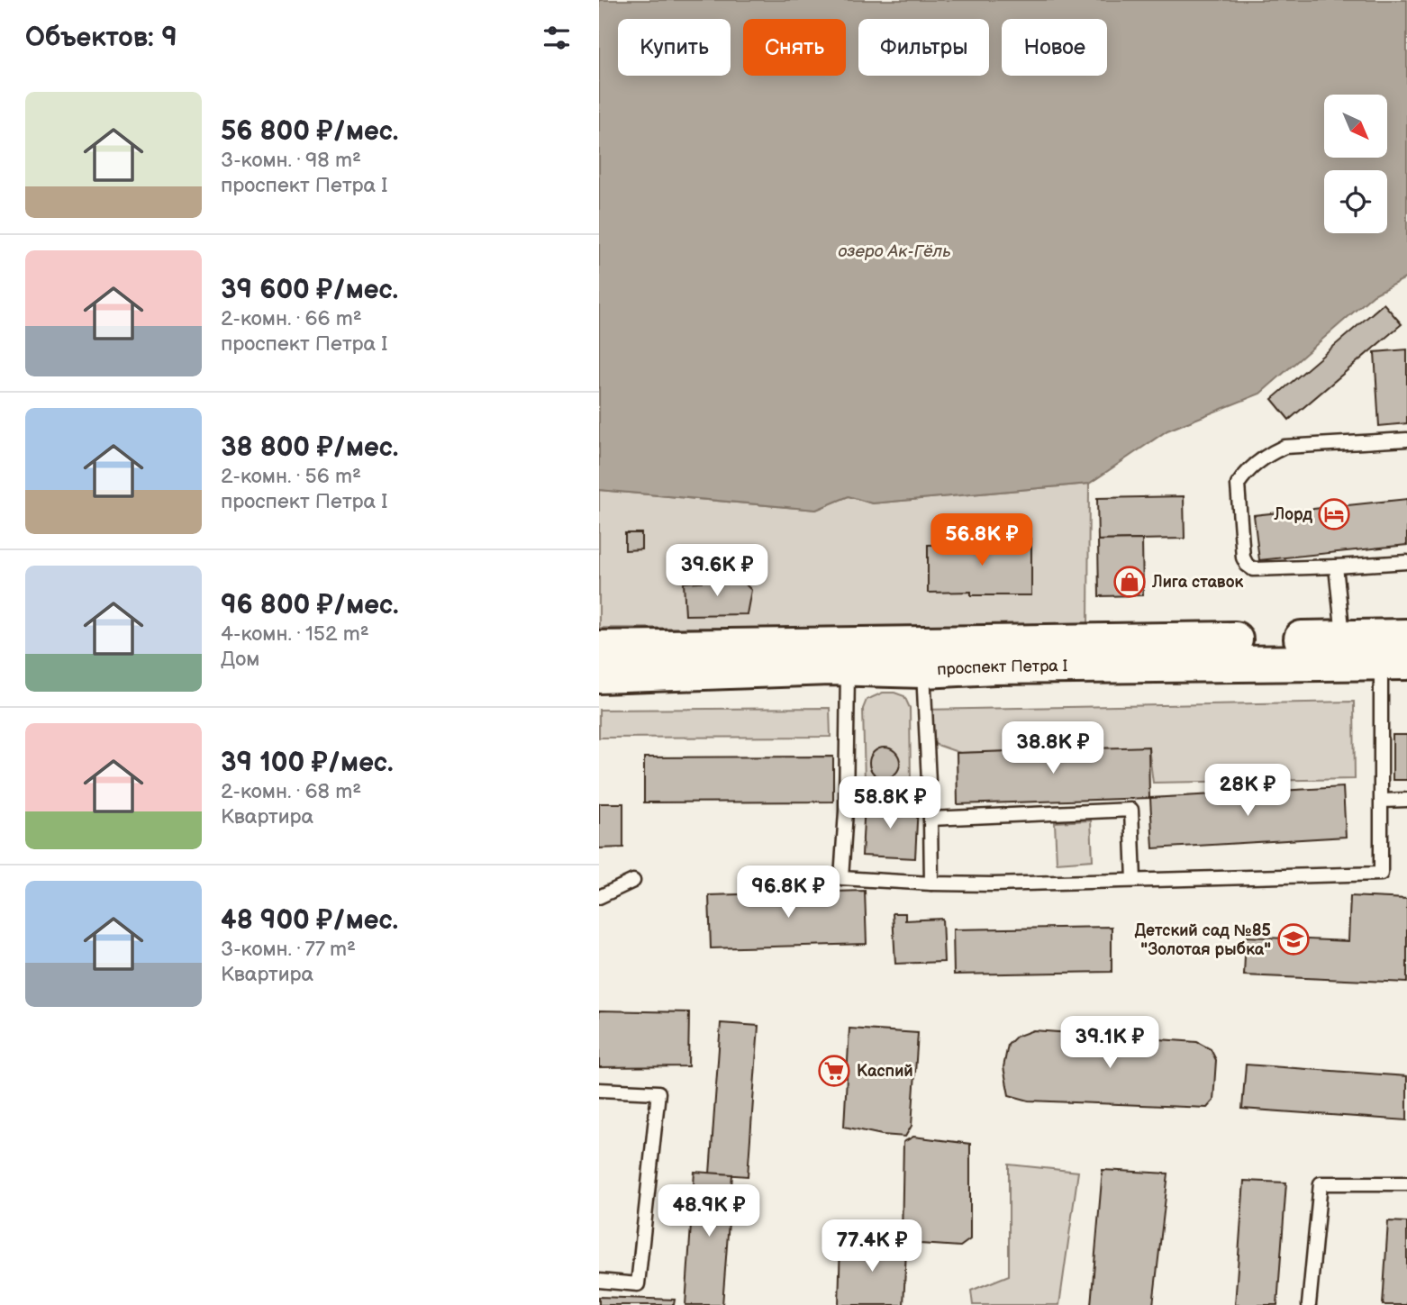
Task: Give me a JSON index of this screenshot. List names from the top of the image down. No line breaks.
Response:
{"streets":{"main road":["проспект Петра I"]},"water":["озеро Ак-Гёль"],"places":{"hotel":["Лорд"],"shop":["Лига ставок"],"school or university":["Детский сад №85 \"Золотая рыбка\""],"supermarket":["Каспий"]},"north":"bottom right","page":{"heading":"Объектов: 9","chip":["Купить","Снять","Фильтры","Новое"],"list":[{"name":"56 800 ₽/мес.","note":"3-комн. · 98 m² · проспект Петра I"},{"name":"39 600 ₽/мес.","note":"2-комн. · 66 m² · проспект Петра I"},{"name":"38 800 ₽/мес.","note":"2-комн. · 56 m² · проспект Петра I"},{"name":"96 800 ₽/мес.","note":"4-комн. · 152 m² · Дом"},{"name":"39 100 ₽/мес.","note":"2-комн. · 68 m² · Квартира"},{"name":"48 900 ₽/мес.","note":"3-комн. · 77 m² · Квартира"}],"price":["56.8K ₽","39.6K ₽","38.8K ₽","28K ₽","58.8K ₽","96.8K ₽","39.1K ₽","48.9K ₽","77.4K ₽"]}}
